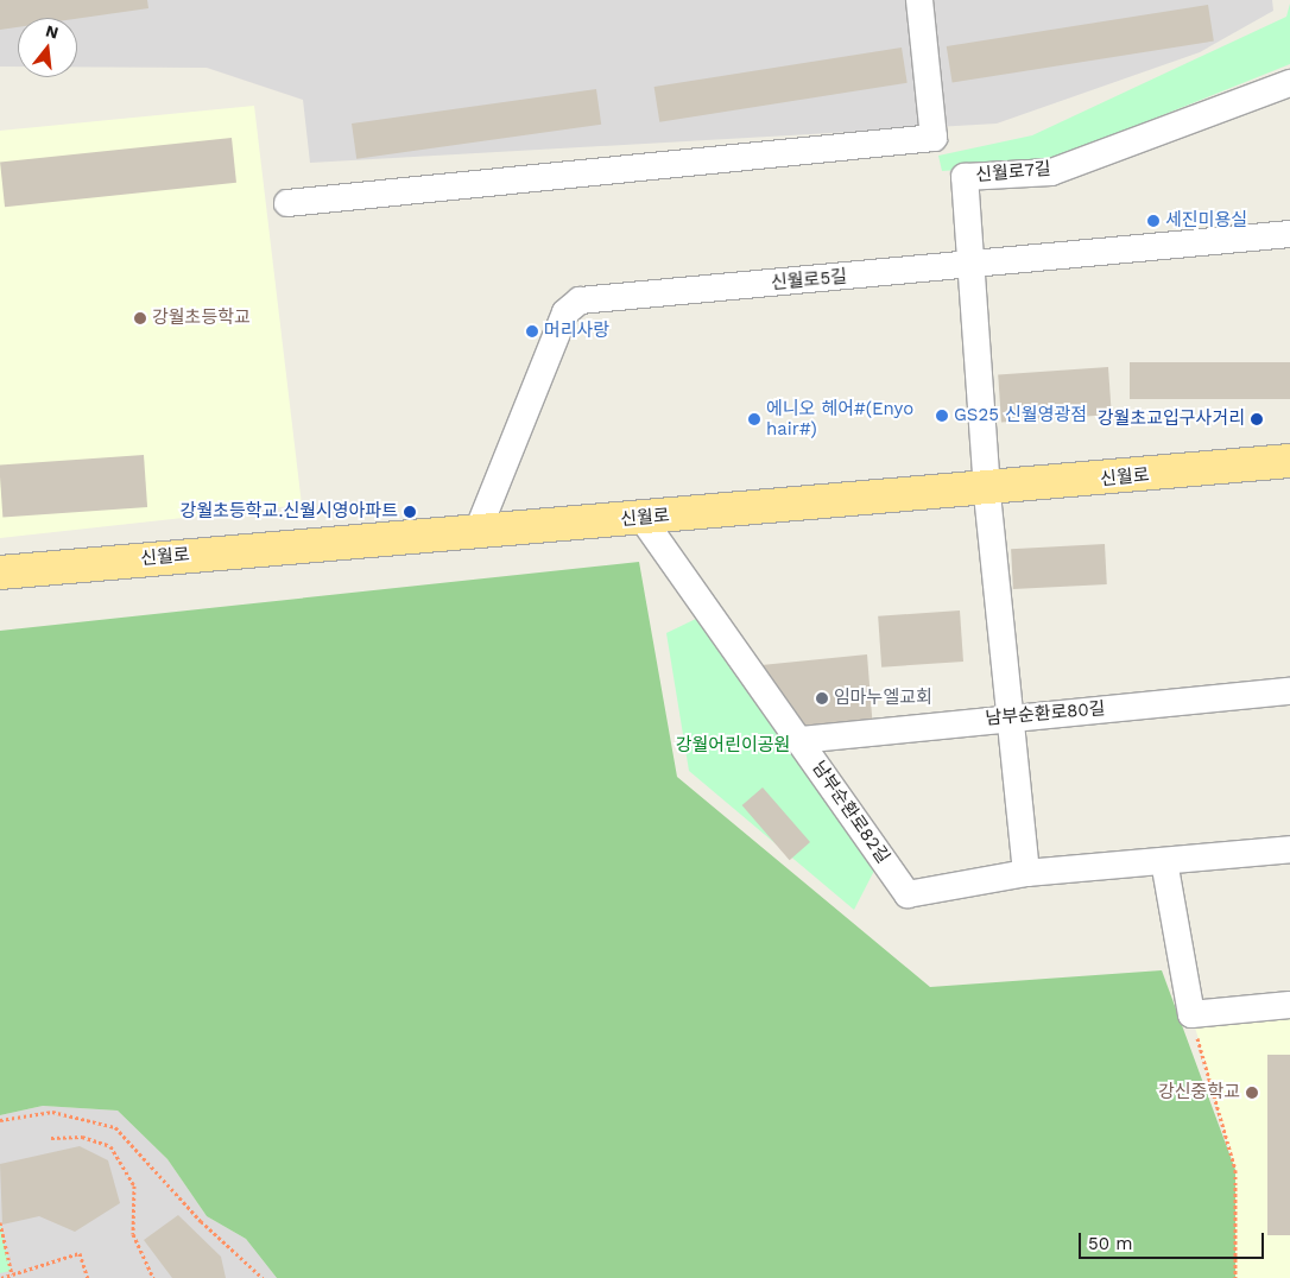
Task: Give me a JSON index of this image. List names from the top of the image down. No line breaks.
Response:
{"streets":{"main road":["신월로"],"street":["신월로7길","신월로5길","남부순환로80길","남부순환로82길"]},"crossings":[["신월로7길","신월로5길"],["신월로7길","신월로"],["신월로7길","남부순환로80길"],["신월로7길","남부순환로82길"],["신월로5길","신월로"],["신월로","남부순환로82길"],["남부순환로80길","남부순환로82길"]],"parks":["강월어린이공원"],"places":["세진미용실","강월초등학교","머리사랑","GS25 신월영광점","에니오 헤어#(Enyo hair#)","강월초교입구사거리","강월초등학교.신월시영아파트","임마누엘교회","강신중학교"],"scale_bar":"50 m","north":"top"}
